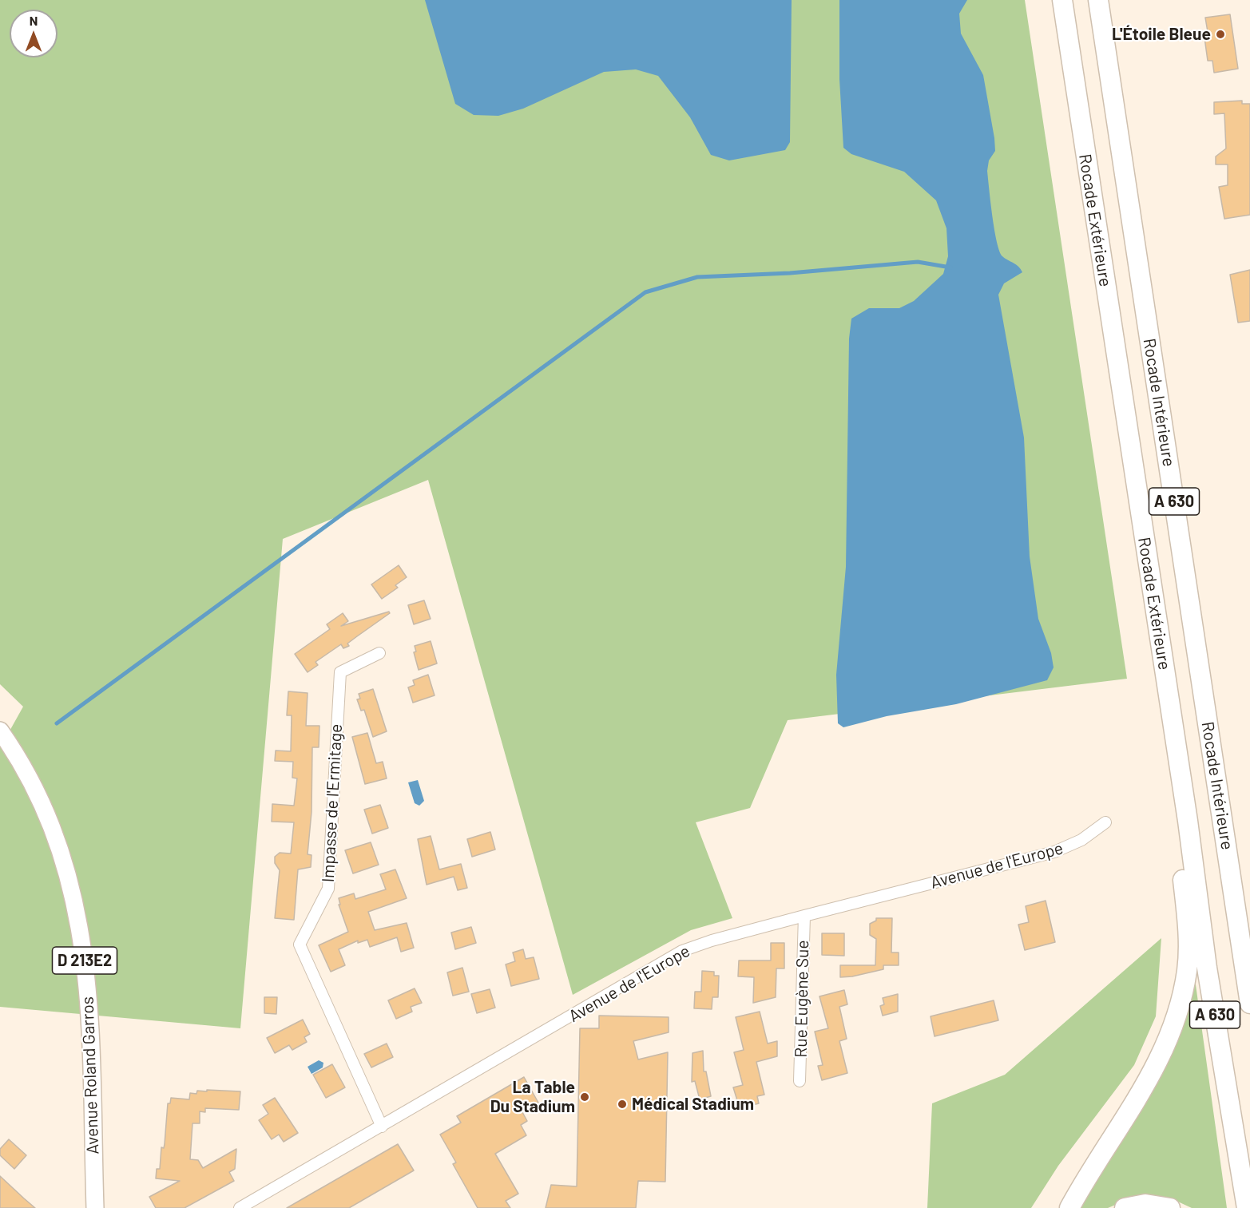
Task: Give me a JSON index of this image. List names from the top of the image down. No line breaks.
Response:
{"streets":{"highway":["Rocade Extérieure","Rocade Intérieure","A 630"],"main road":["D 213E2","Avenue Roland Garros"],"street":["Impasse de l'Ermitage","Avenue de l'Europe","Rue Eugène Sue"]},"crossings":[["Impasse de l'Ermitage","Avenue de l'Europe"],["Avenue de l'Europe","Rue Eugène Sue"]],"places":["L'Étoile Bleue","La Table Du Stadium","Médical Stadium"],"north":"top"}
